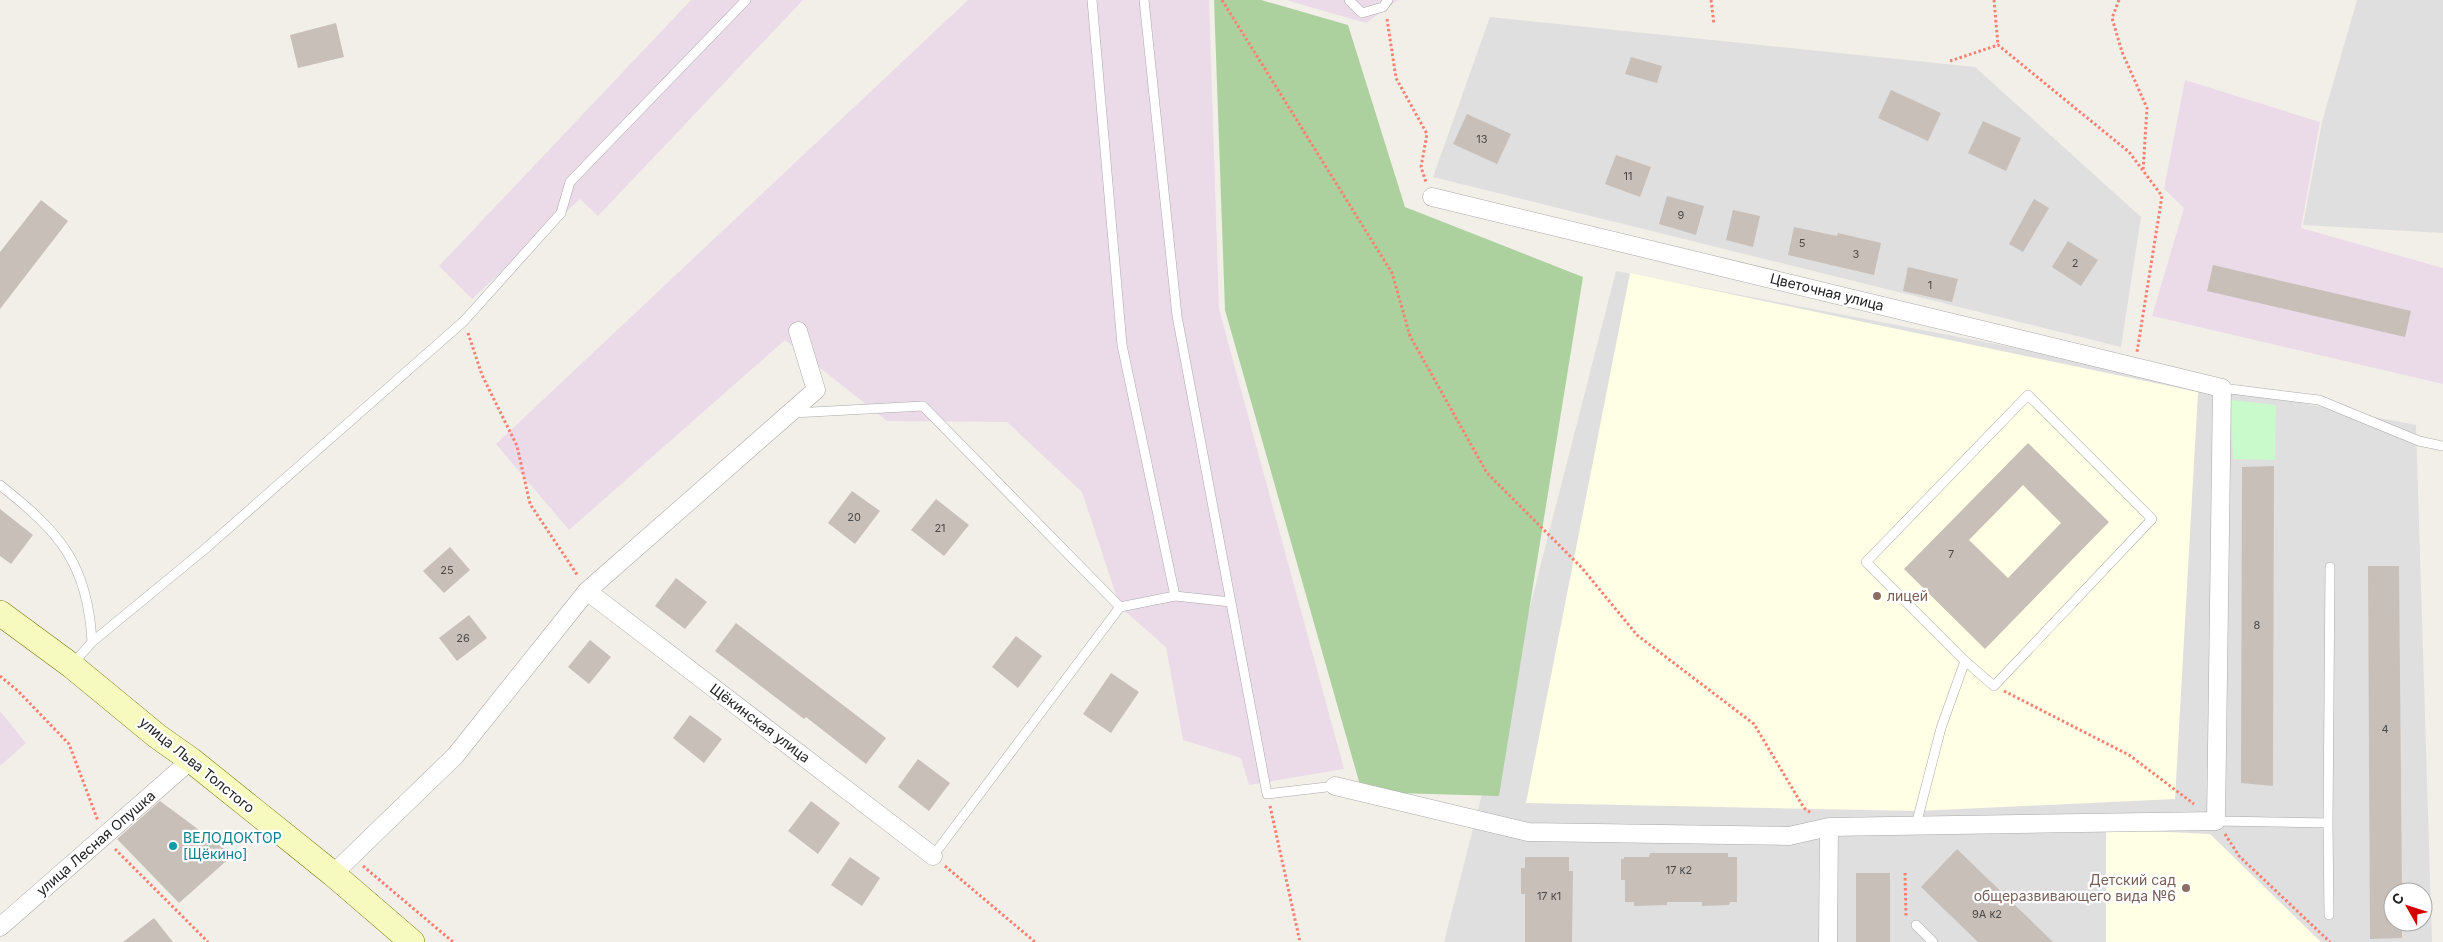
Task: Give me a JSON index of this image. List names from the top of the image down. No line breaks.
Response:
{"streets":{"main road":["улица Льва Толстого"],"street":["Цветочная улица","Щёкинская улица","улица Лесная Опушка"]},"crossings":[["улица Льва Толстого","улица Лесная Опушка"]],"places":["лицей","ВЕЛОДОКТОР [Щёкино]","Детский сад общеразвивающего вида №6"],"house_numbers":["13","11","9","5","3","2","1","20","21","7","25","8","26","4","17 к2","17 к1","9А к2"],"north":"top left"}
